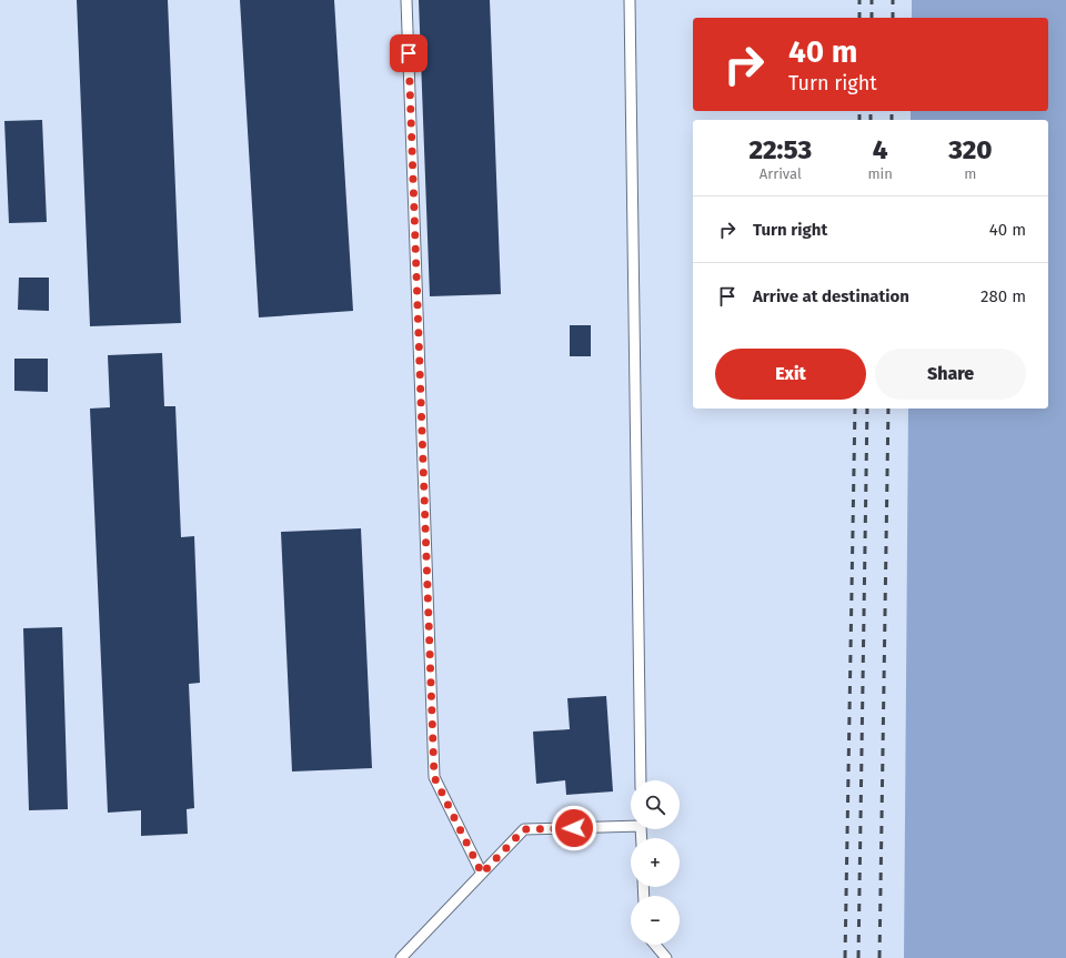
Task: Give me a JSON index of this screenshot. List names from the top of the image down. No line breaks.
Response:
{"page":{"turn":["40 m","Turn right"],"eta":["22:53","Arrival","4","min","320","m"],"list":[{"name":"Turn right","value":"40 m"},{"name":"Arrive at destination","value":"280 m"}],"buttons":["Exit","Share"],"map_buttons":["+","−"]}}
